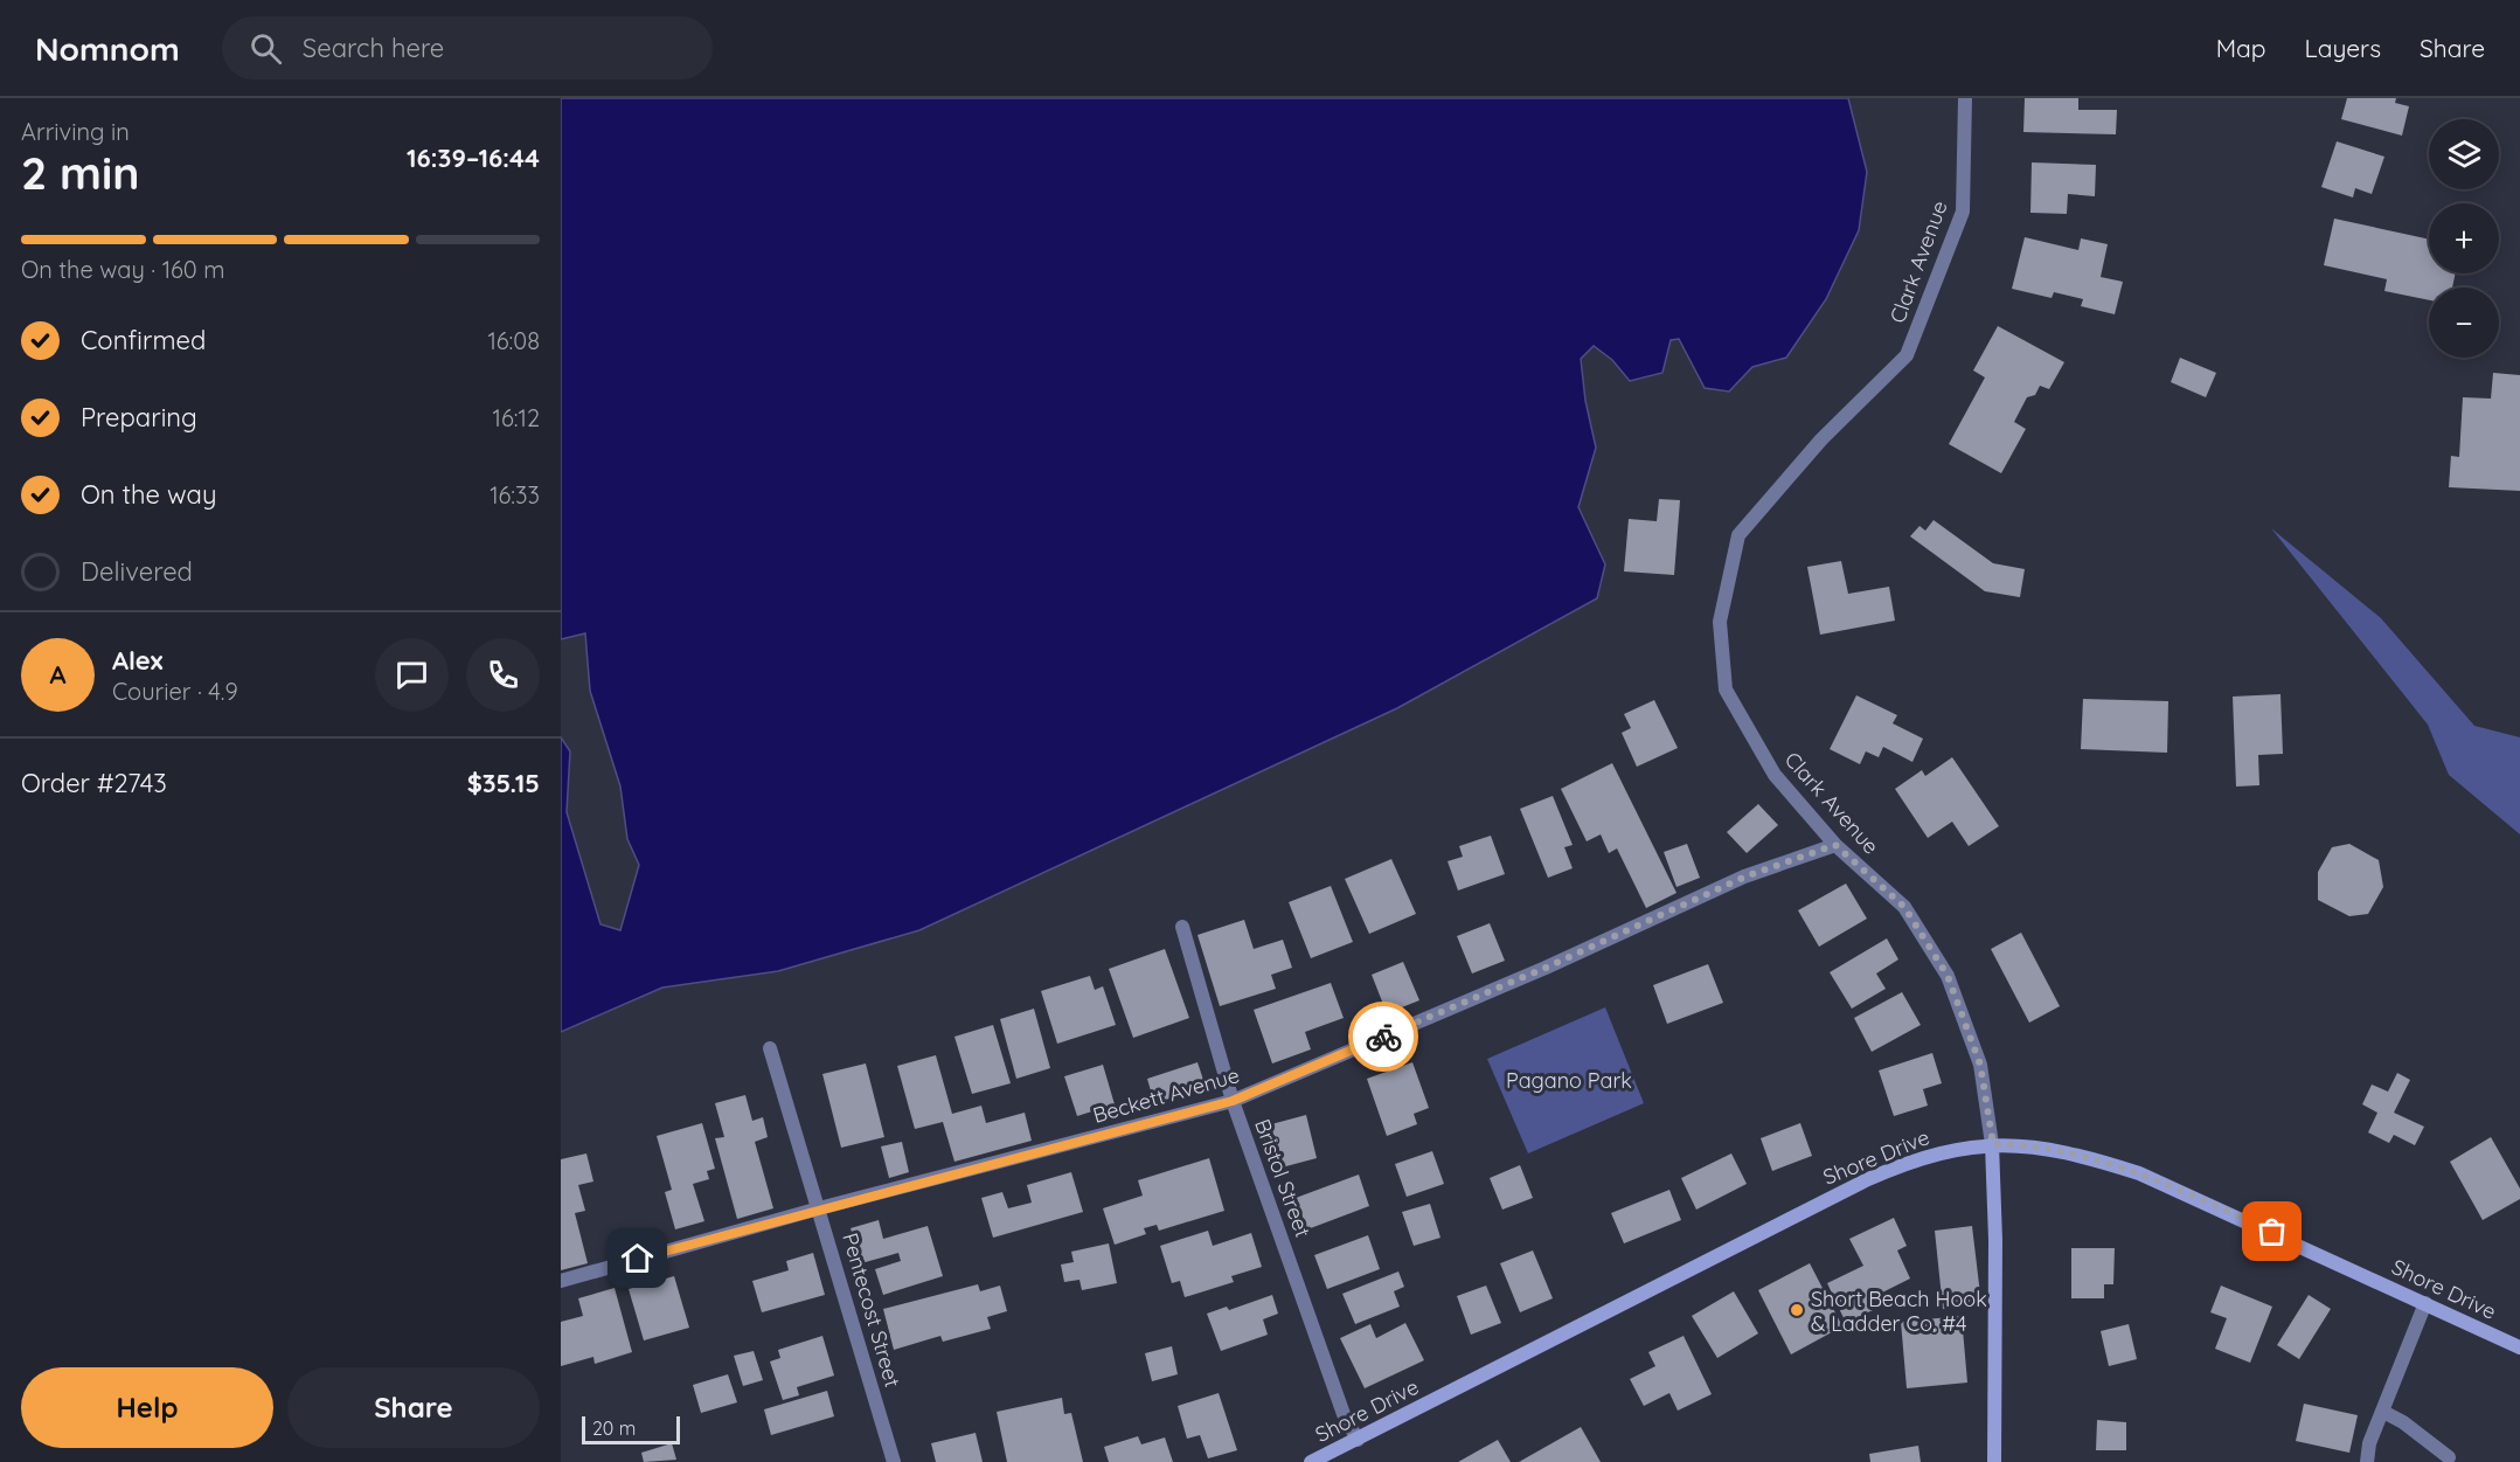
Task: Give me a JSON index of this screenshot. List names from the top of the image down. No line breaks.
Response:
{"streets":{"main road":["Clark Avenue","Shore Drive"],"street":["Beckett Avenue","Bristol Street","Pentecost Street"]},"crossings":[["Clark Avenue","Beckett Avenue"],["Clark Avenue","Shore Drive"],["Beckett Avenue","Bristol Street"],["Beckett Avenue","Pentecost Street"],["Shore Drive","Bristol Street"]],"parks":["Pagano Park"],"places":["Short Beach Hook & Ladder Co. #4"],"scale_bar":"20 m","page":{"header":"Nomnom","search":"Search here","nav":["Map","Layers","Share"],"heading":["2 min","Arriving in","16:39–16:44"],"panel":["Alex","Courier · 4.9","Order #2743","$35.15"],"map_buttons":["+","−"],"bar":"On the way · 160 m","list":[["Confirmed","16:08"],["Preparing","16:12"],["On the way","16:33"],"Delivered"],"round":"A","buttons":["Help","Share"],"scale":"20 m"}}
